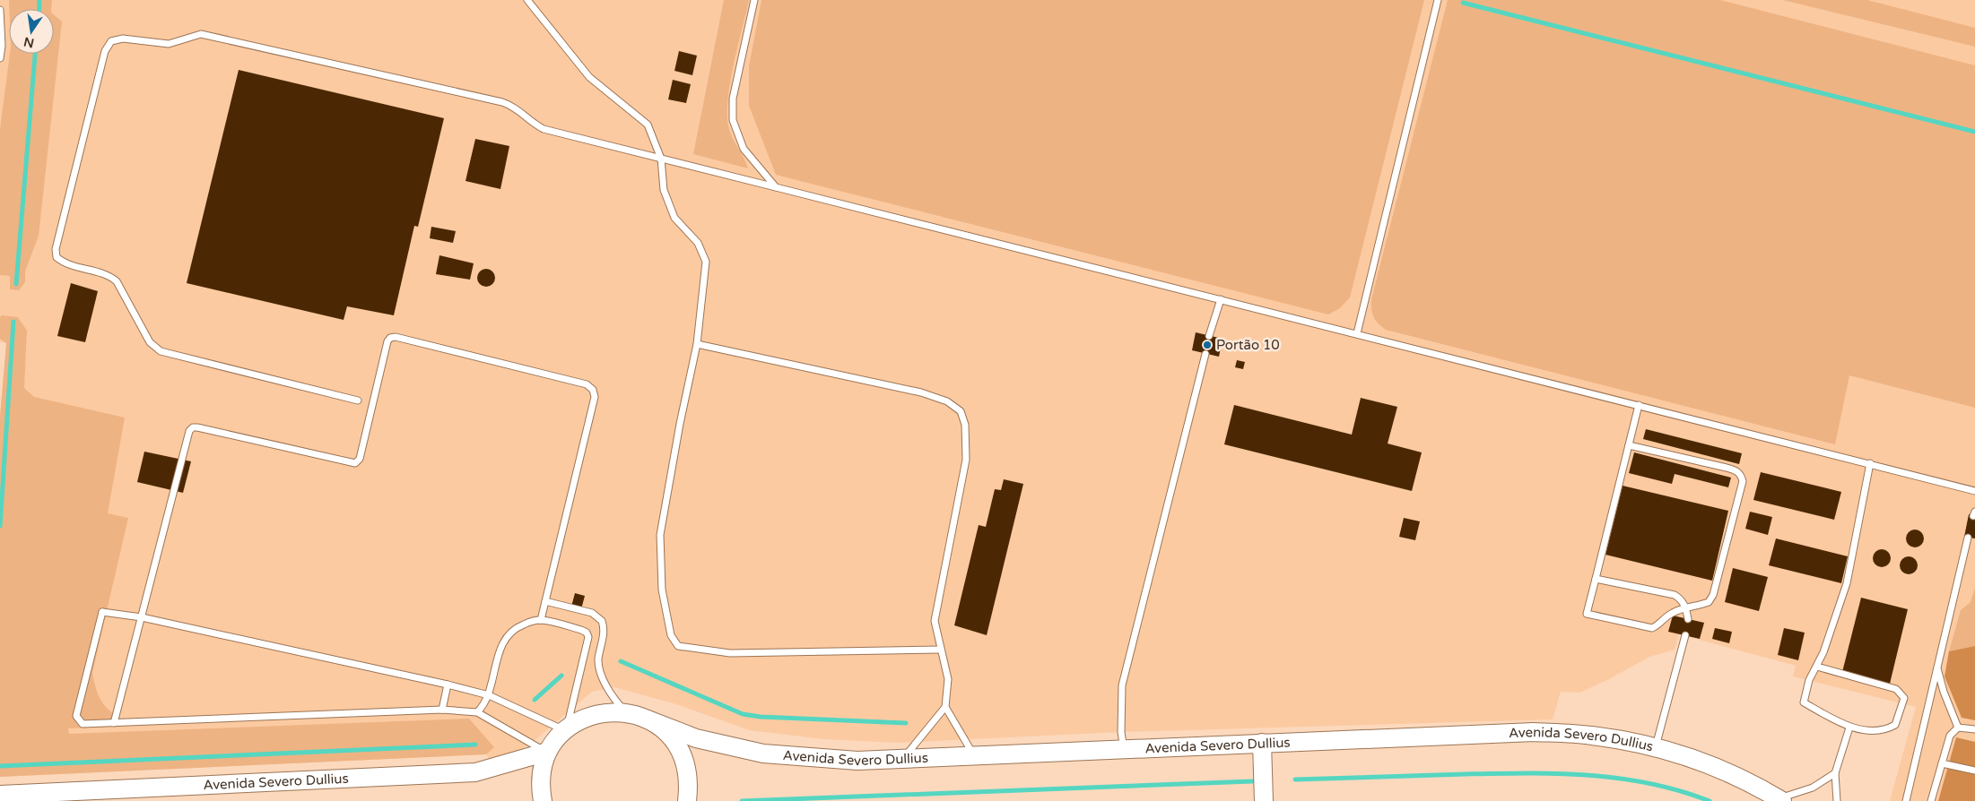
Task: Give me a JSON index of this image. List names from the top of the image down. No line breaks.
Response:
{"streets":{"main road":["Avenida Severo Dullius"]},"places":["Portão 10"],"north":"bottom"}
